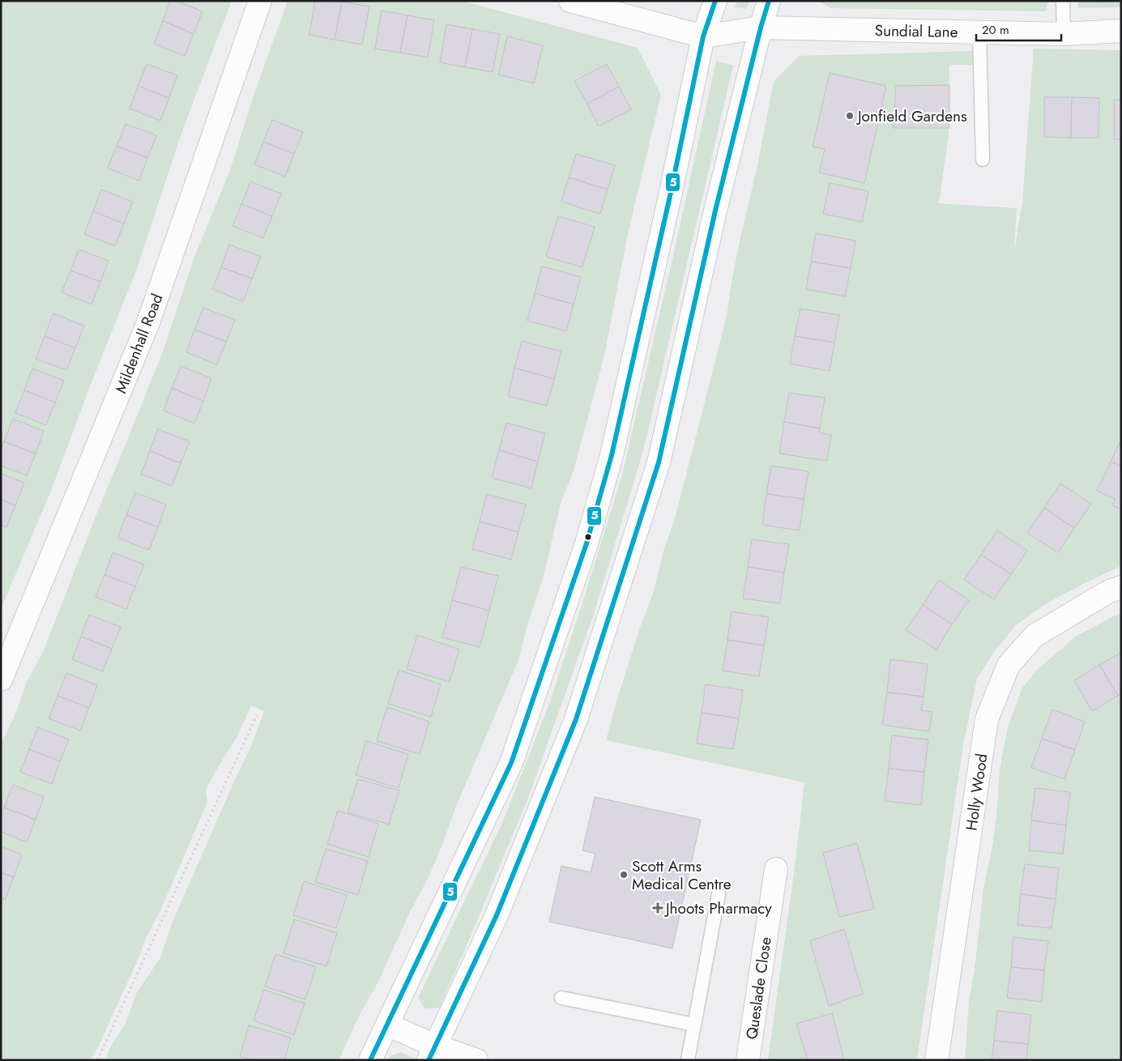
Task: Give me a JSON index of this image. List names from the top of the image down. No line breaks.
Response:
{"streets":{"main road":["Sundial Lane","Mildenhall Road","Holly Wood","Queslade Close"]},"places":{"other":["Jonfield Gardens","Scott Arms Medical Centre"],"health":["Jhoots Pharmacy"]},"lines":["transit line 5"],"scale_bar":"20 m"}
